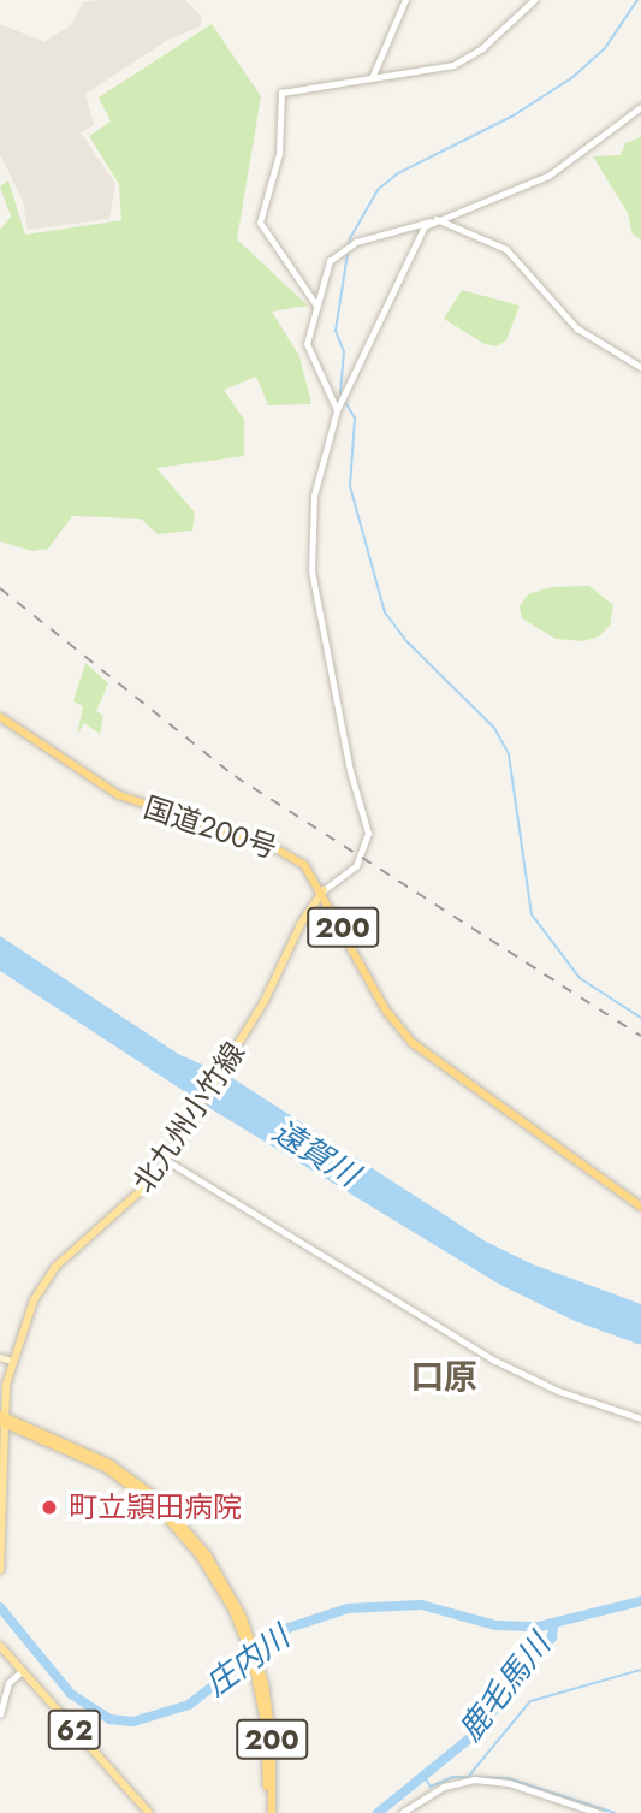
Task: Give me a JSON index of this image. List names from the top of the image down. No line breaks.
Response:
{"streets":{"highway":["国道200号","200"],"main road":["北九州小竹線","62"]},"crossings":[["国道200号","北九州小竹線"],["200","北九州小竹線"]],"districts":["口原"],"water":["遠賀川","庄内川","鹿毛馬川"],"places":["町立頴田病院"]}
